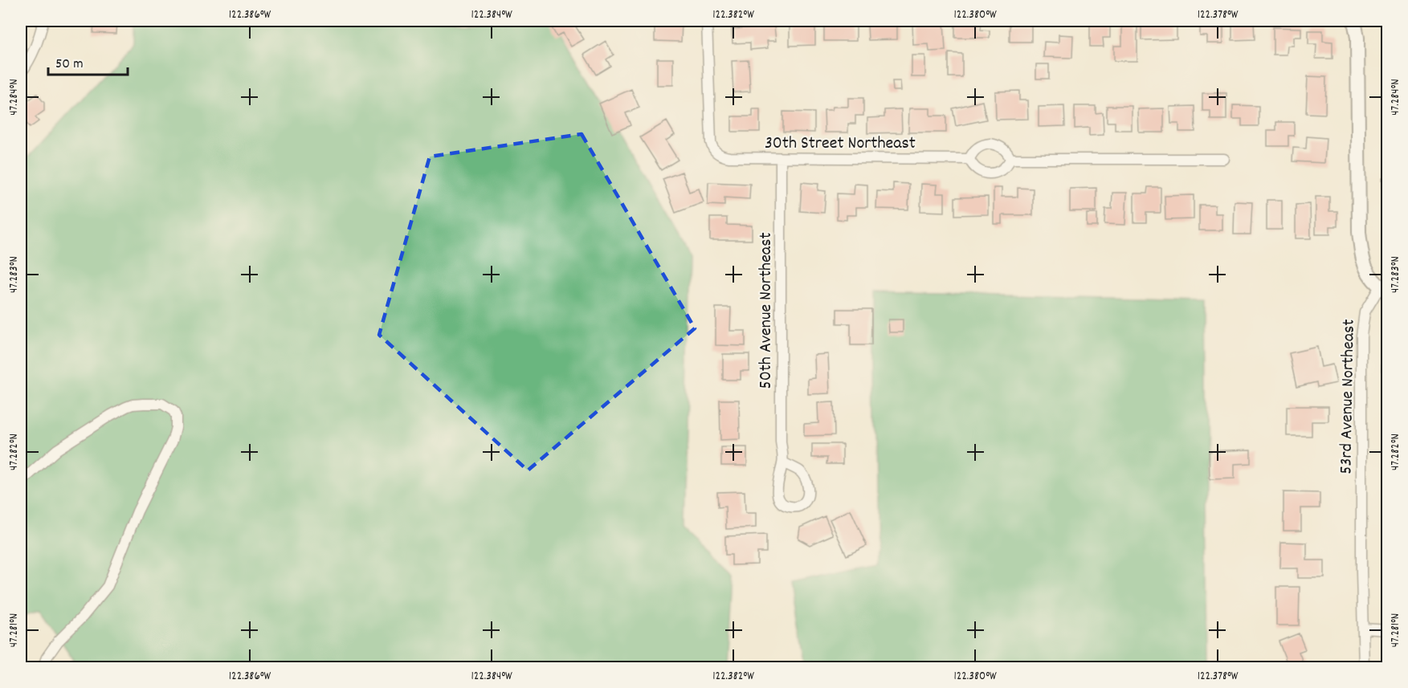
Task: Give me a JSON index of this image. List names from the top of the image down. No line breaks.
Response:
{"streets":{"street":["30th Street Northeast","50th Avenue Northeast","53rd Avenue Northeast"]},"crossings":[["30th Street Northeast","50th Avenue Northeast"]],"scale_bar":"50 m","coordinates":["122.386°W","122.384°W","122.382°W","122.380°W","122.378°W","47.284°N","47.283°N","47.282°N","47.281°N"]}
